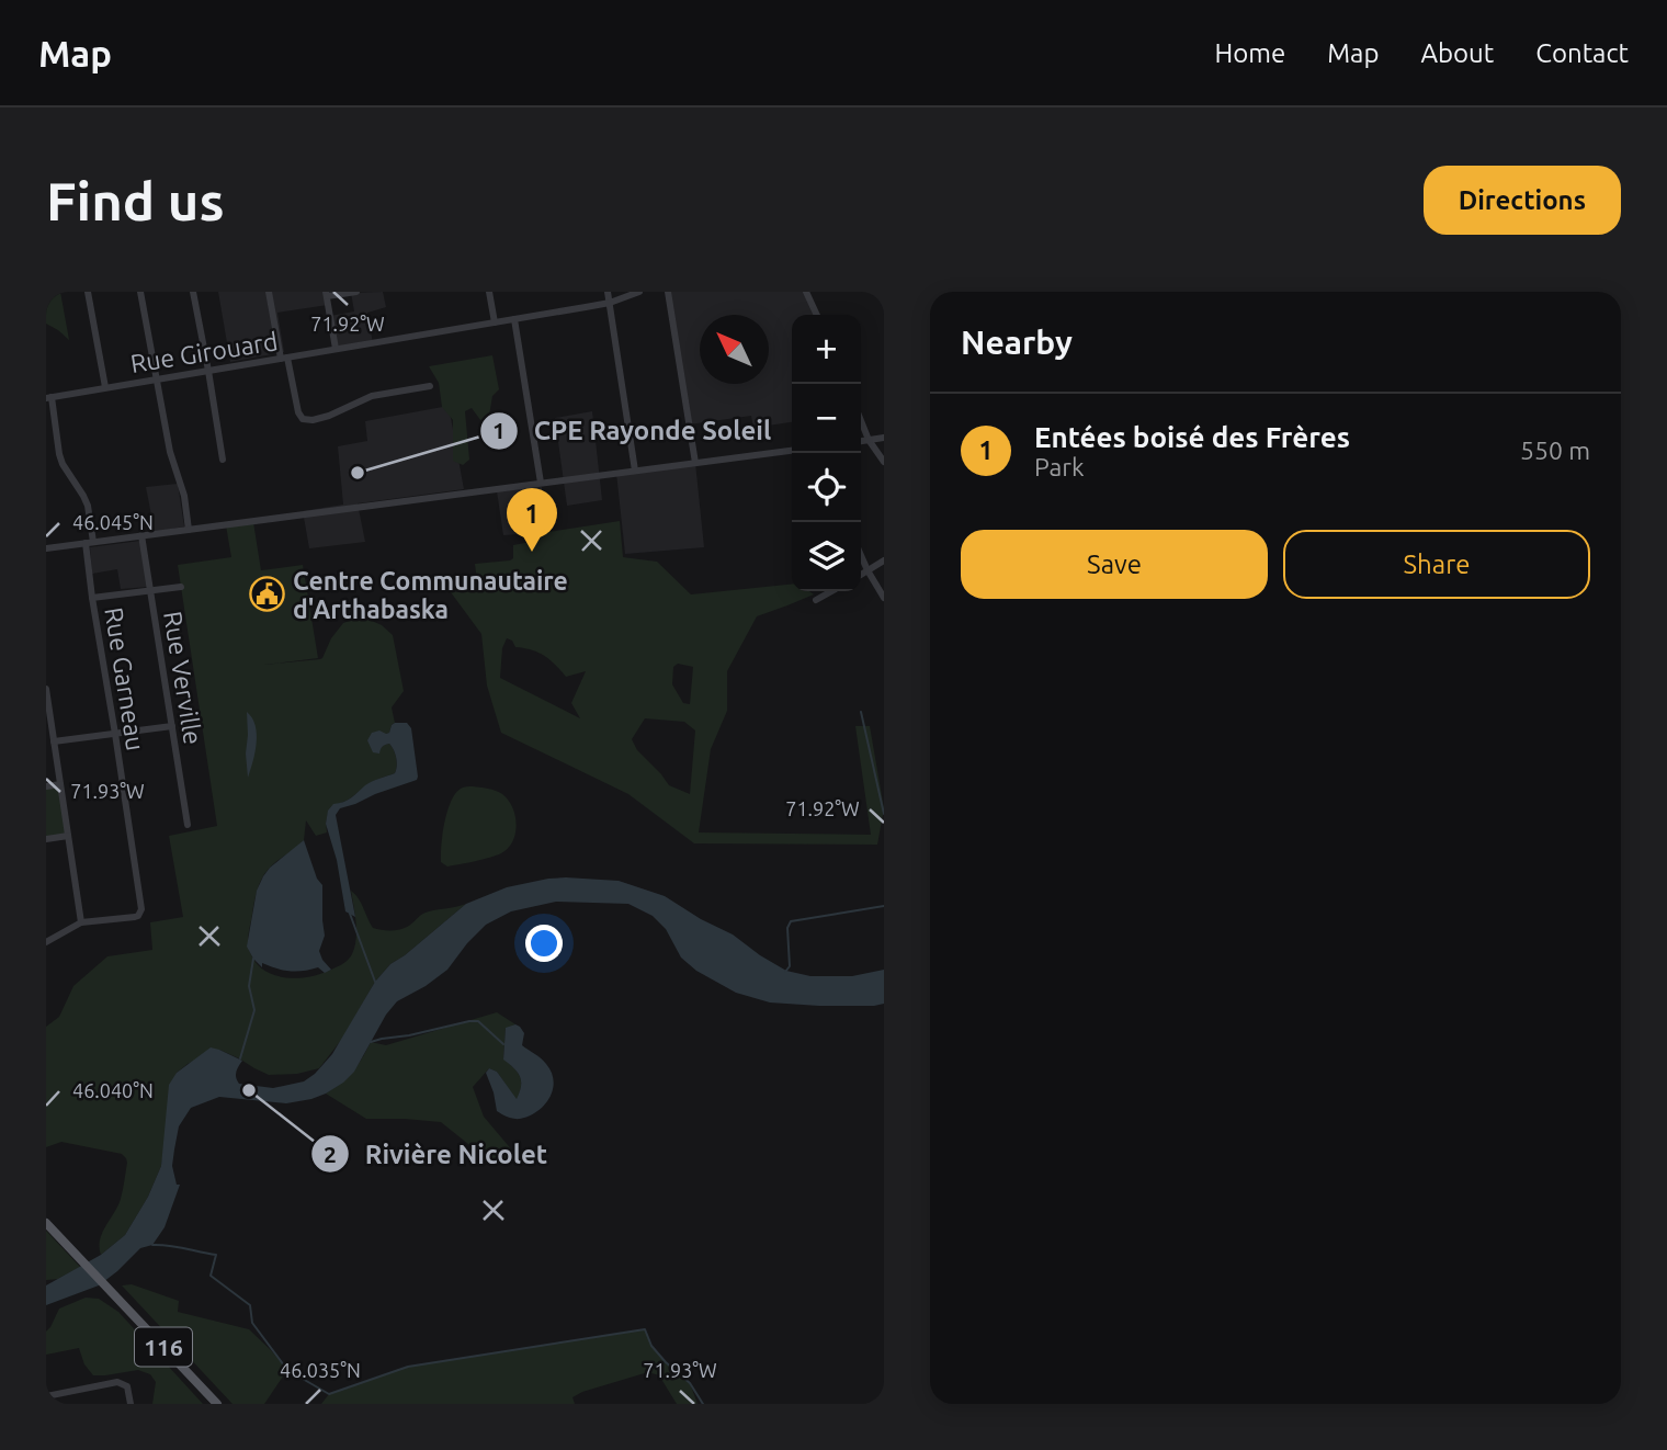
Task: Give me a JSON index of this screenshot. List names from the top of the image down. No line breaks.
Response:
{"streets":{"main road":["116"],"street":["Rue Girouard","Rue Verville","Rue Garneau"]},"crossings":[["Rue Girouard","Rue Garneau"]],"places":{"other":["CPE Rayonde Soleil","Rivière Nicolet"],"public building":["Centre Communautaire d'Arthabaska"]},"north":"top left","page":{"header":"Map","nav":["Home","Map","About","Contact"],"buttons":["Directions",["Save","Share"]],"title":"Find us","heading":"Nearby","map_buttons":["+","−"],"list":[{"mark":"1","name":"Entées boisé des Frères","note":"Park","value":"550 m"}],"pins":"1"},"coordinates":["71.92°W","46.045°N","71.93°W","46.040°N","46.035°N"]}
